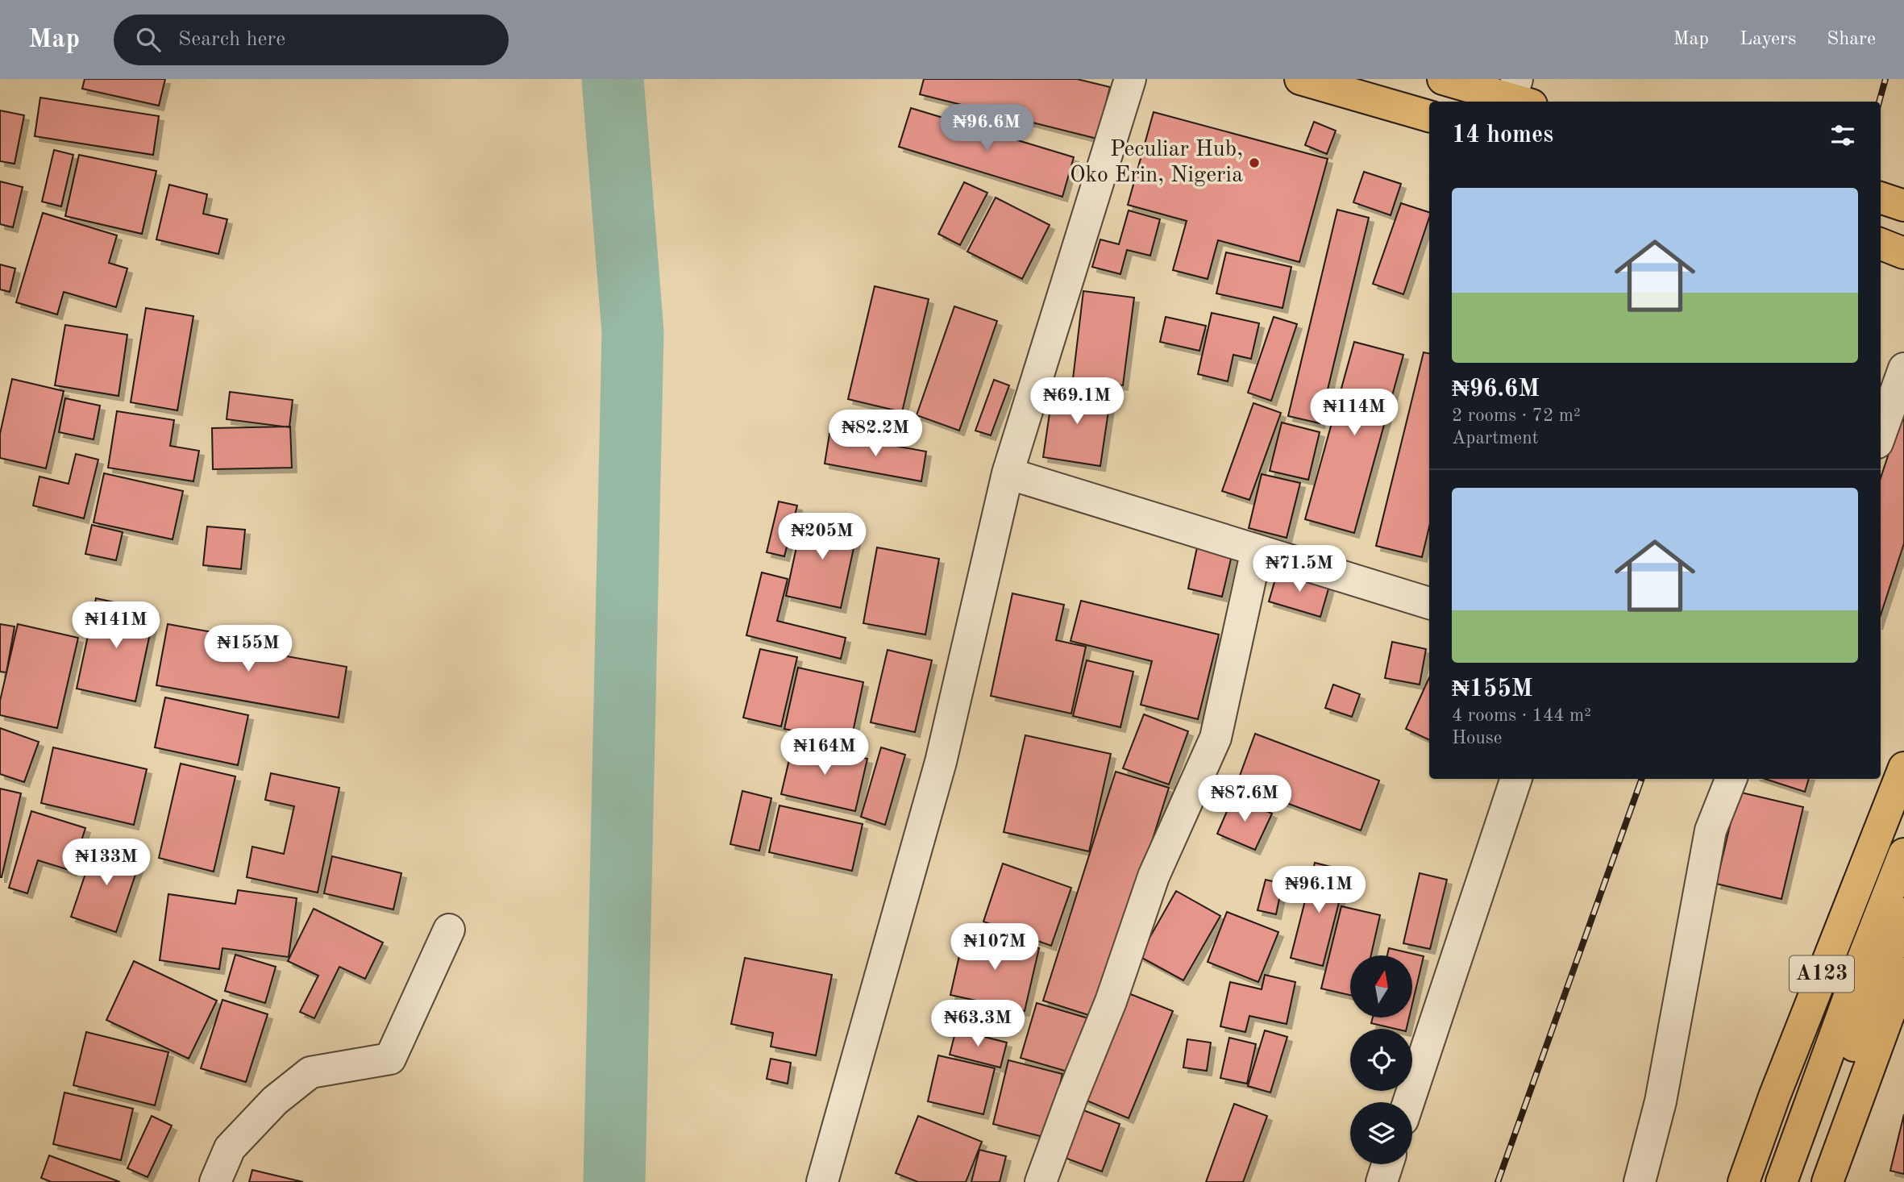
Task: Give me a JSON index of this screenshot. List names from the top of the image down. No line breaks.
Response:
{"streets":{"highway":["A123"]},"places":["Peculiar Hub, Oko Erin, Nigeria"],"north":"top","page":{"header":"Map","search":"Search here","nav":["Map","Layers","Share"],"heading":"14 homes","price":["₦96.6M","₦69.1M","₦114M","₦82.2M","₦205M","₦71.5M","₦141M","₦155M","₦164M","₦87.6M","₦133M","₦96.1M","₦107M","₦63.3M"],"list":[{"name":"₦96.6M","note":"2 rooms · 72 m² · Apartment"},{"name":"₦155M","note":"4 rooms · 144 m² · House"}]}}
